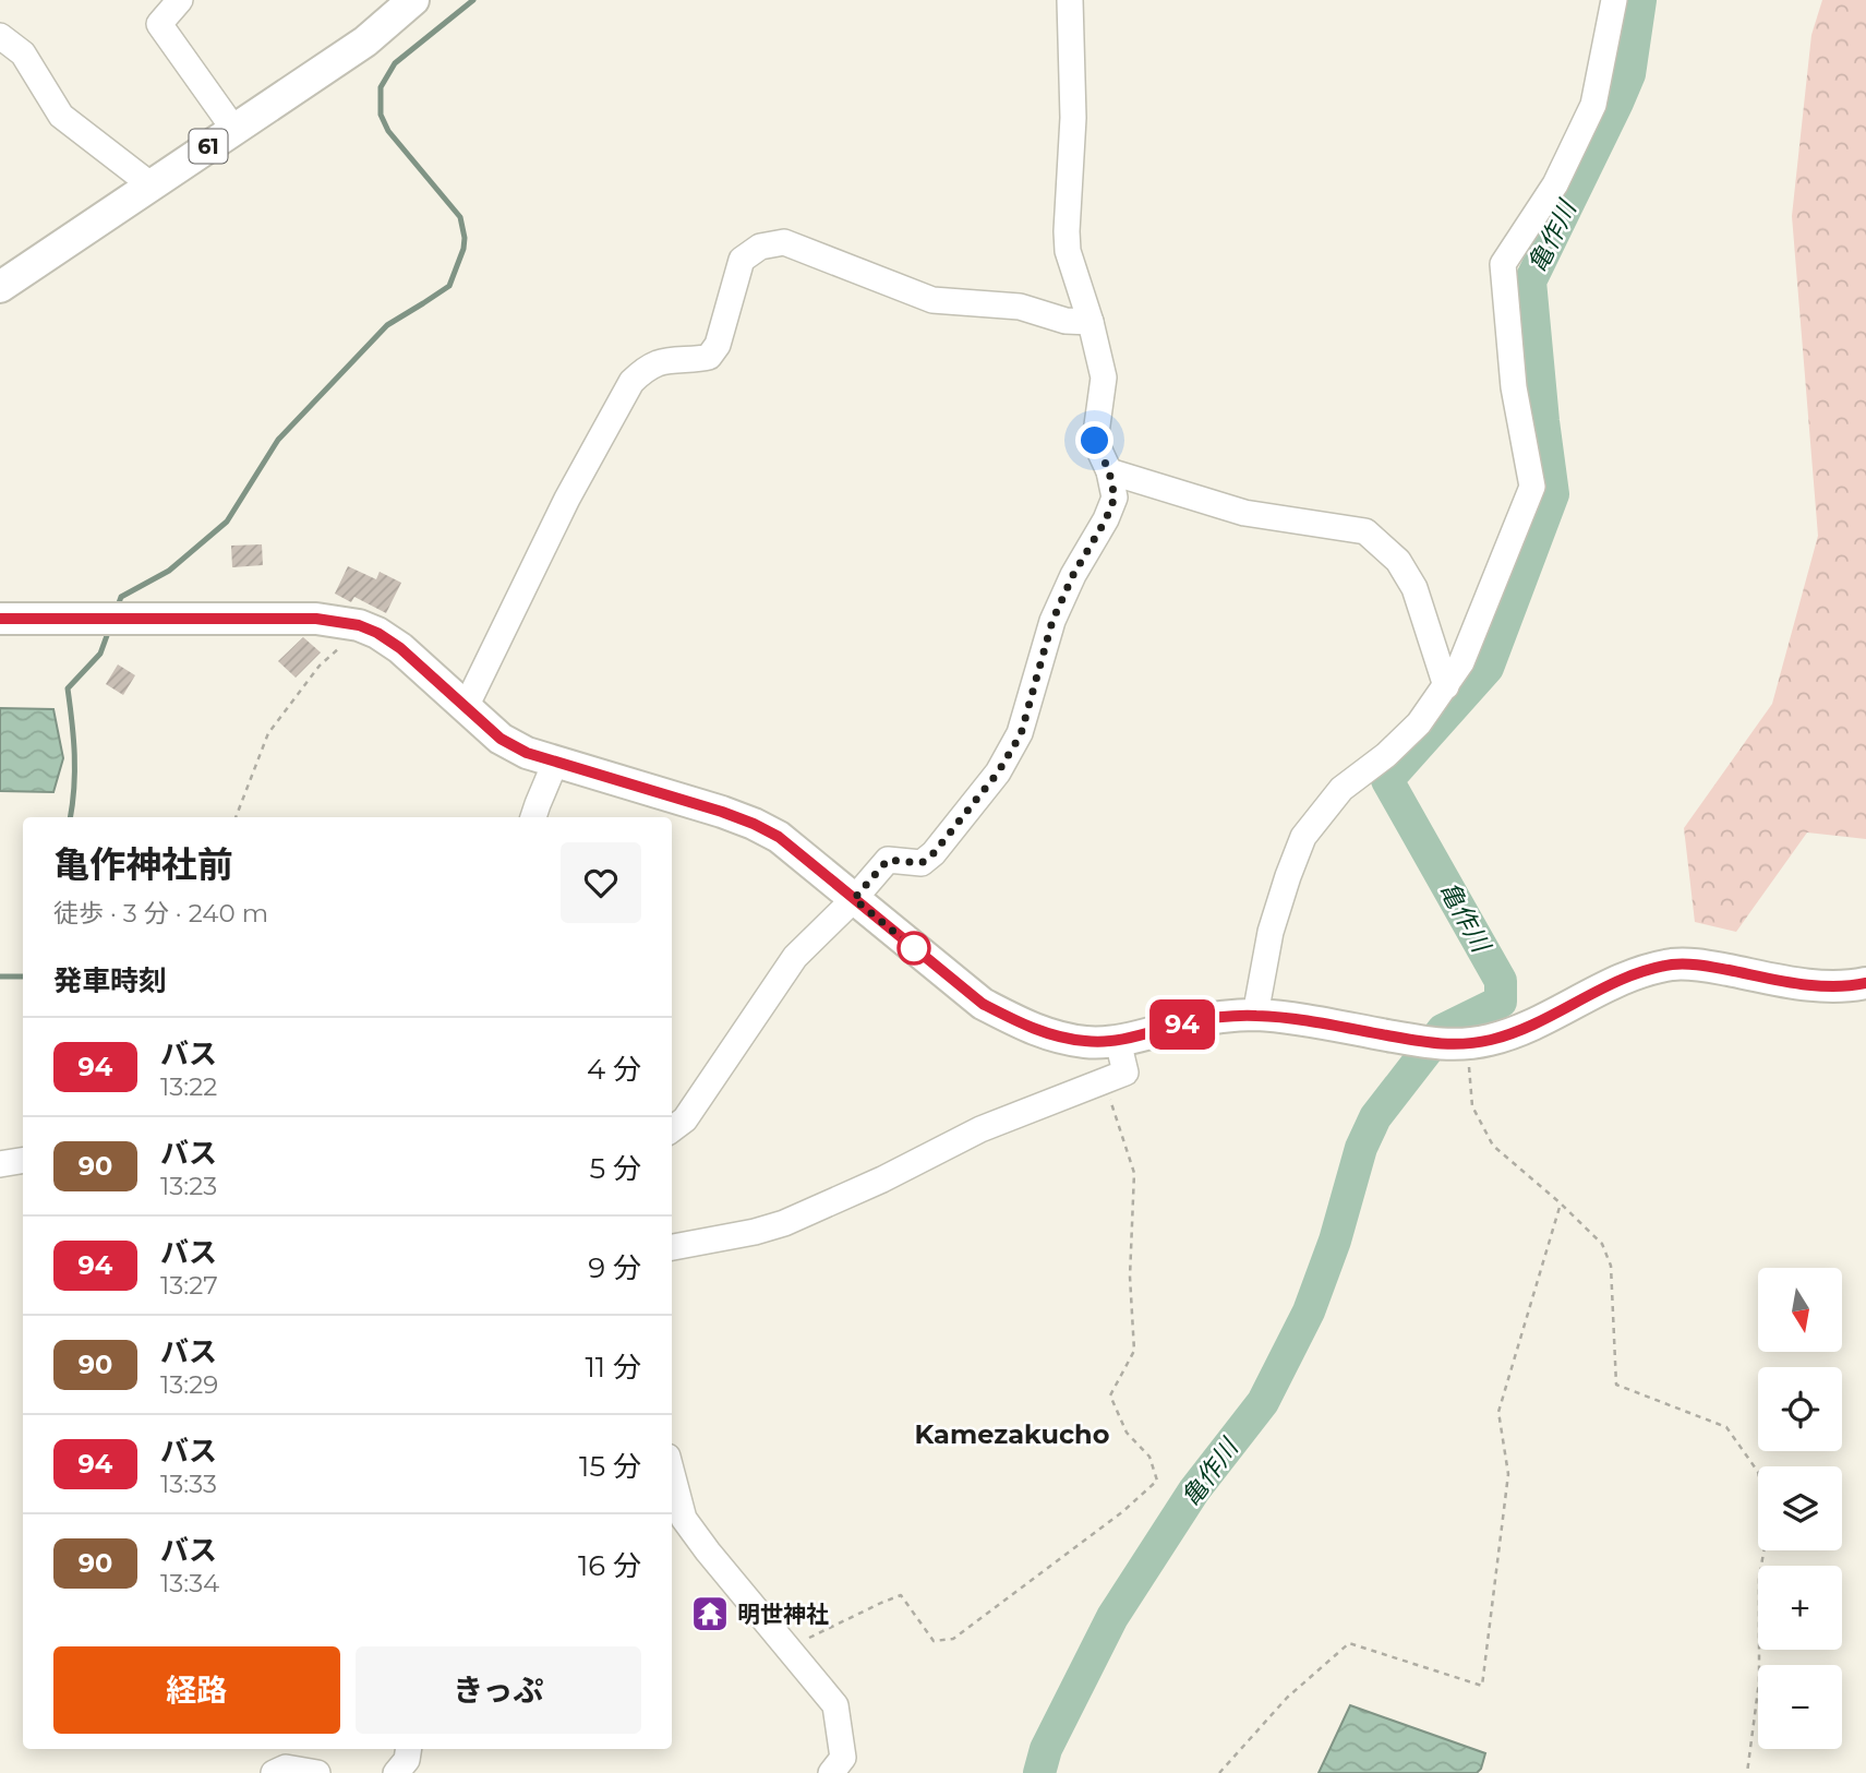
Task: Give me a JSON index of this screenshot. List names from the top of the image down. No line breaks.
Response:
{"streets":{"main road":["61"]},"districts":["Kamezakucho"],"water":["亀作川"],"places":{"temple":["明世神社"]},"lines":["bus line 94"],"north":"bottom","page":{"on_map":"94","heading":[["亀作神社前","徒歩 · 3 分 · 240 m"],"発車時刻"],"list":[{"mark":"94","name":"バス","note":"13:22","value":"4 分"},{"mark":"90","name":"バス","note":"13:23","value":"5 分"},{"mark":"94","name":"バス","note":"13:27","value":"9 分"},{"mark":"90","name":"バス","note":"13:29","value":"11 分"},{"mark":"94","name":"バス","note":"13:33","value":"15 分"},{"mark":"90","name":"バス","note":"13:34","value":"16 分"}],"map_buttons":["+","−"],"buttons":["経路","きっぷ"]}}
